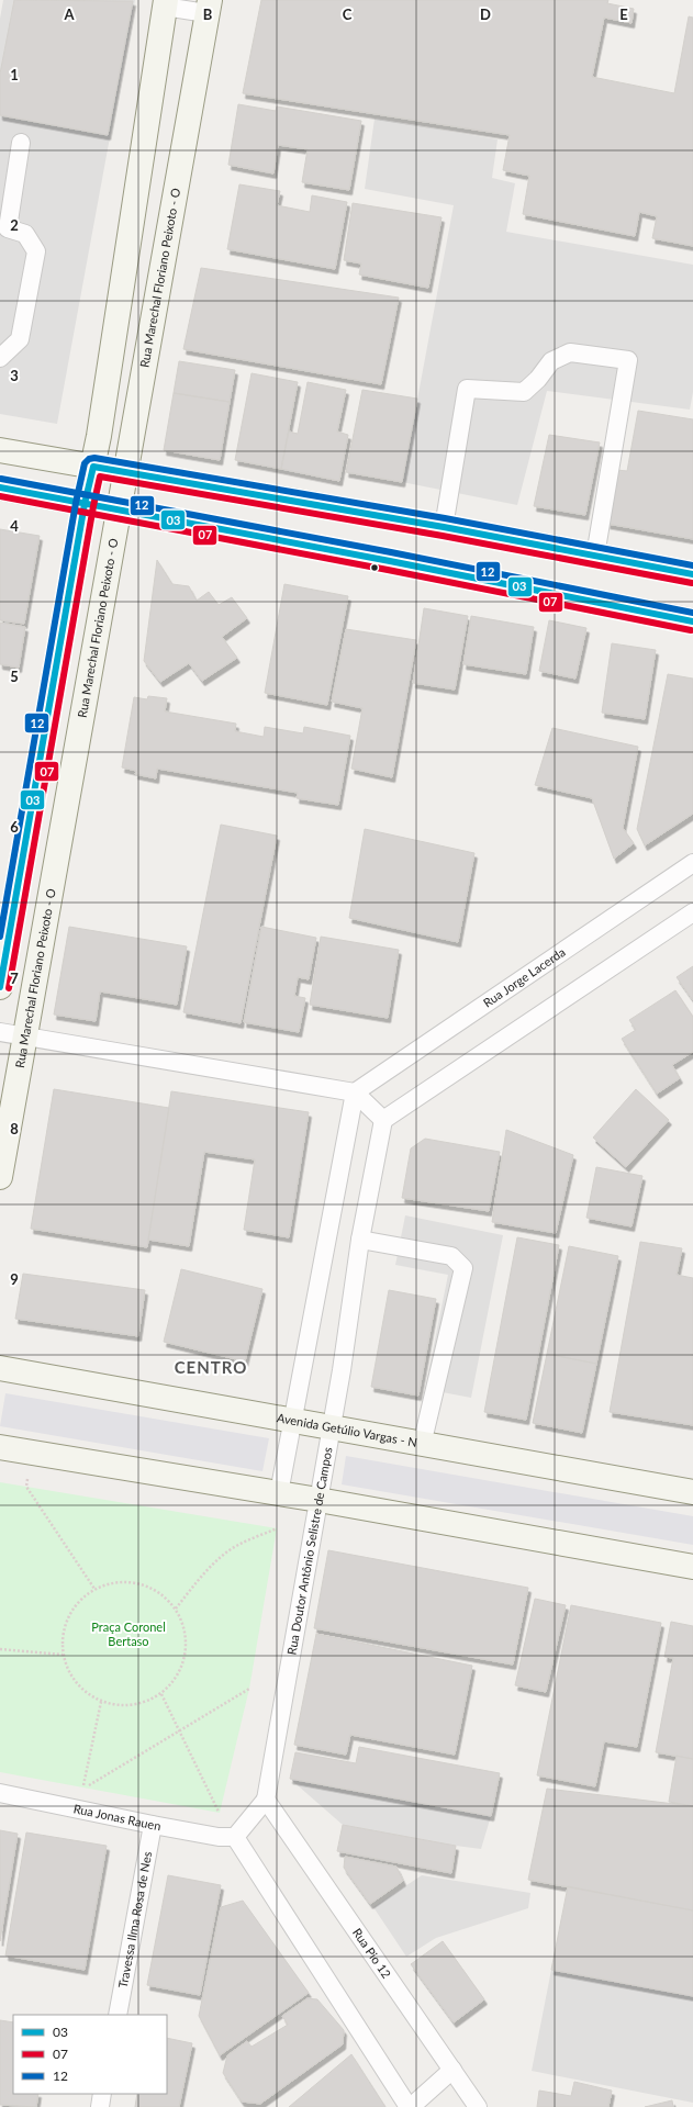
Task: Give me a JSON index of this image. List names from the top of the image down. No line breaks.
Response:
{"streets":{"street":["Rua Marechal Floriano Peixoto - O","Avenida Getúlio Vargas - N"],"lane":["Rua Jorge Lacerda","Rua Doutor Antônio Selistre de Campos","Rua Jonas Rauen","Travessa Ilma Rosa de Nes","Rua Pio 12"]},"crossings":[["Avenida Getúlio Vargas - N","Rua Doutor Antônio Selistre de Campos"],["Rua Doutor Antônio Selistre de Campos","Rua Pio 12"],["Rua Jonas Rauen","Travessa Ilma Rosa de Nes"]],"districts":["CENTRO"],"parks":["Praça Coronel Bertaso"],"lines":["transit line 12","transit line 03","transit line 07"],"legend":["03","07","12"],"grid":{"columns":["A","B","C","D","E"],"rows":["1","2","3","4","5","6","7","8","9"]}}
